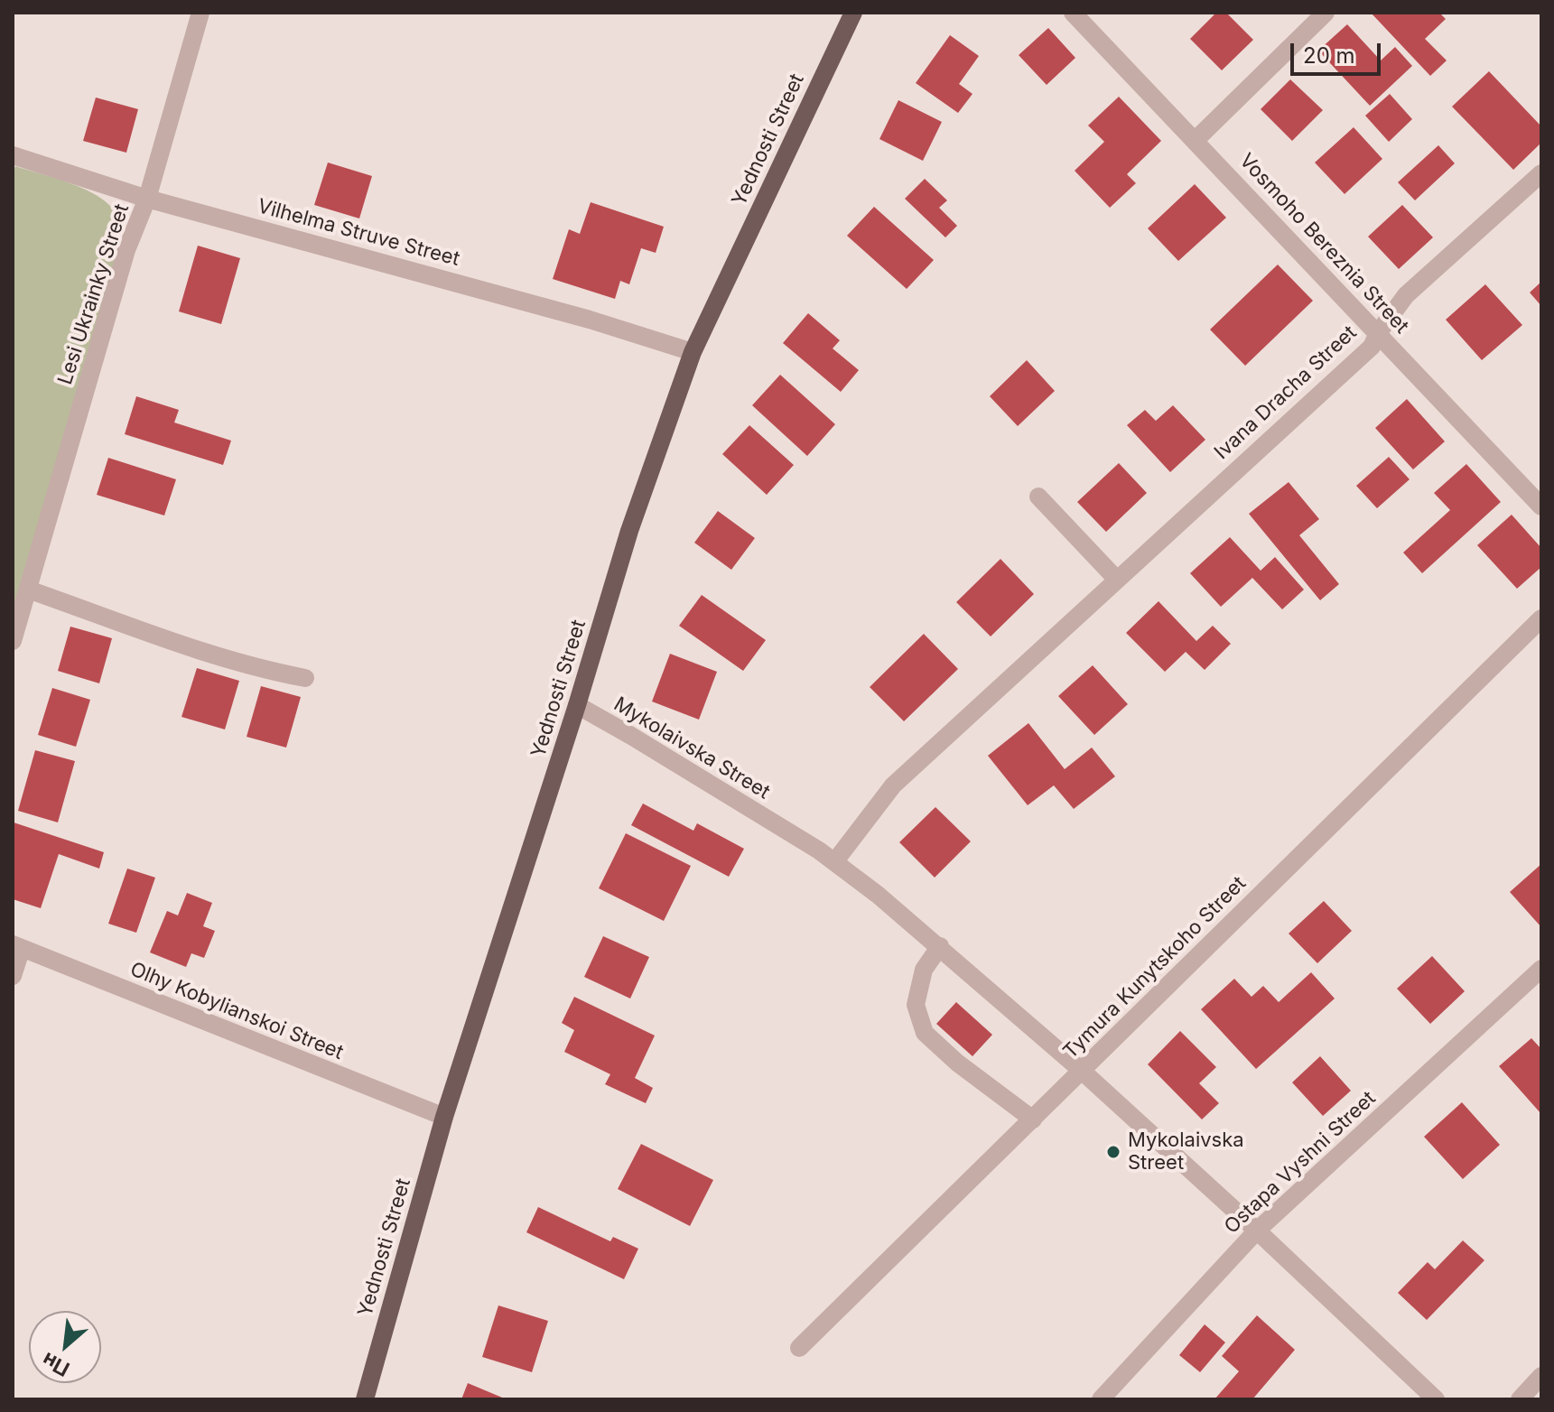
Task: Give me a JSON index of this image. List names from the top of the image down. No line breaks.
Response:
{"streets":{"main road":["Yednosti Street"],"street":["Vilhelma Struve Street","Vosmoho Bereznia Street","Lesi Ukrainky Street","Ivana Dracha Street","Mykolaivska Street","Tymura Kunytskoho Street","Olhy Kobylianskoi Street","Ostapa Vyshni Street"]},"crossings":[["Yednosti Street","Vilhelma Struve Street"],["Yednosti Street","Mykolaivska Street"],["Yednosti Street","Olhy Kobylianskoi Street"],["Vilhelma Struve Street","Lesi Ukrainky Street"],["Vosmoho Bereznia Street","Ivana Dracha Street"],["Ivana Dracha Street","Mykolaivska Street"],["Mykolaivska Street","Tymura Kunytskoho Street"],["Mykolaivska Street","Ostapa Vyshni Street"]],"places":["Mykolaivska Street"],"scale_bar":"20 m","north":"bottom left"}
